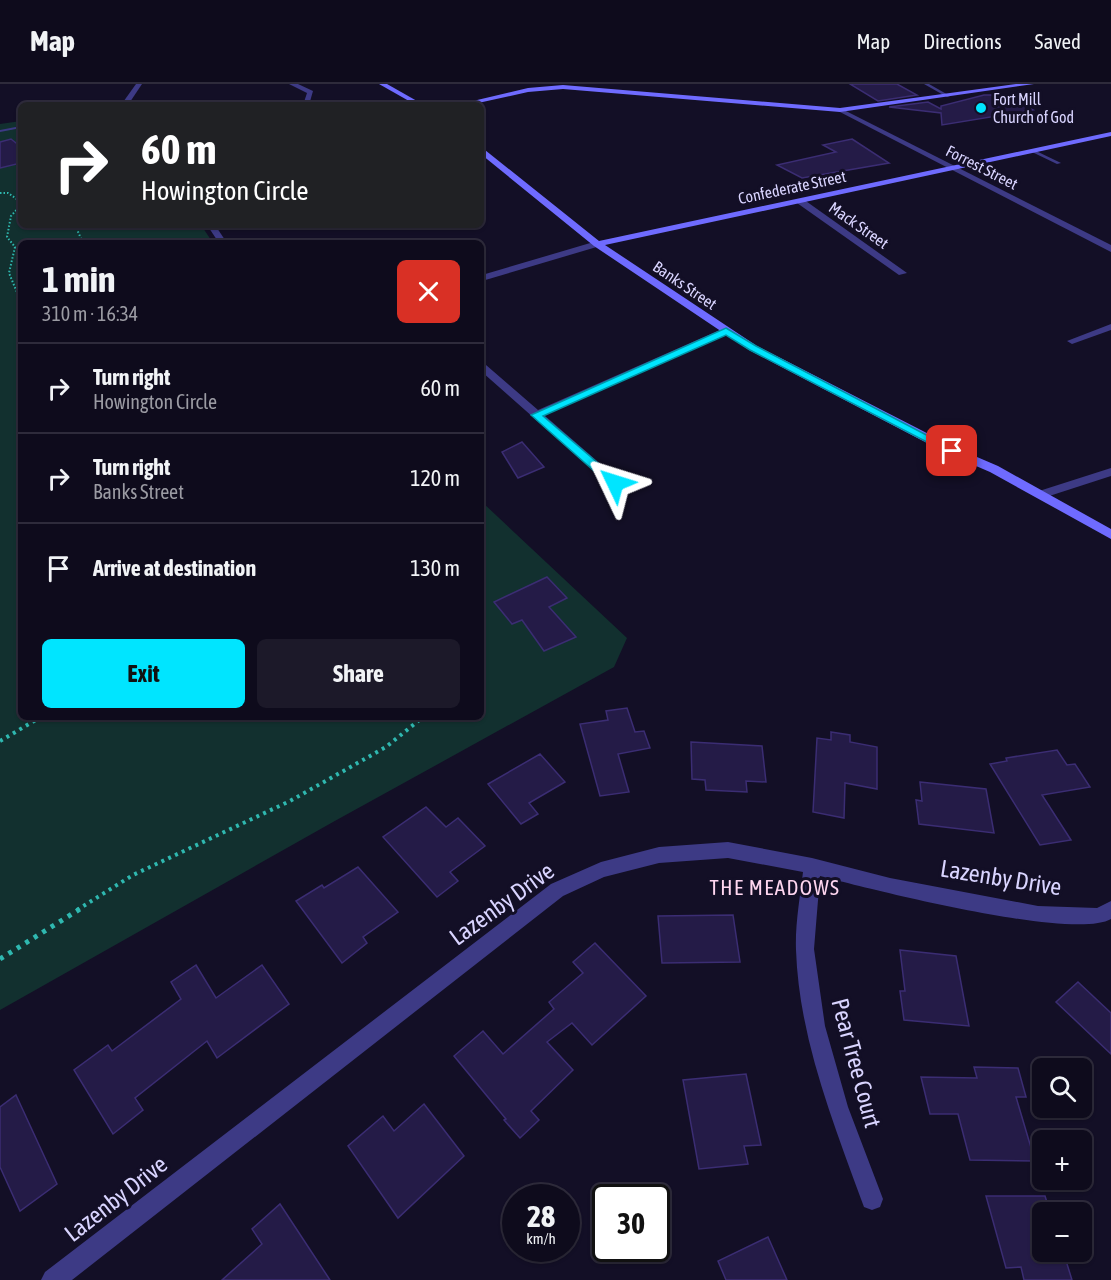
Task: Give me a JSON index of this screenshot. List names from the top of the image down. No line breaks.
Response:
{"streets":{"street":["Forrest Street","Confederate Street","Mack Street","Banks Street","Lazenby Drive","Pear Tree Court"]},"crossings":[["Forrest Street","Confederate Street"],["Confederate Street","Mack Street"],["Confederate Street","Banks Street"],["Lazenby Drive","Pear Tree Court"]],"districts":["THE MEADOWS"],"places":["Fort Mill Church of God"],"page":{"header":"Map","nav":["Map","Directions","Saved"],"turn":["60 m","Howington Circle"],"heading":["1 min","310 m · 16:34"],"list":[{"name":"Turn right","note":"Howington Circle","value":"60 m"},{"name":"Turn right","note":"Banks Street","value":"120 m"},{"name":"Arrive at destination","value":"130 m"}],"buttons":["Exit","Share"],"map_buttons":["+","−"],"speed":"28 km/h","limit":"30"}}
